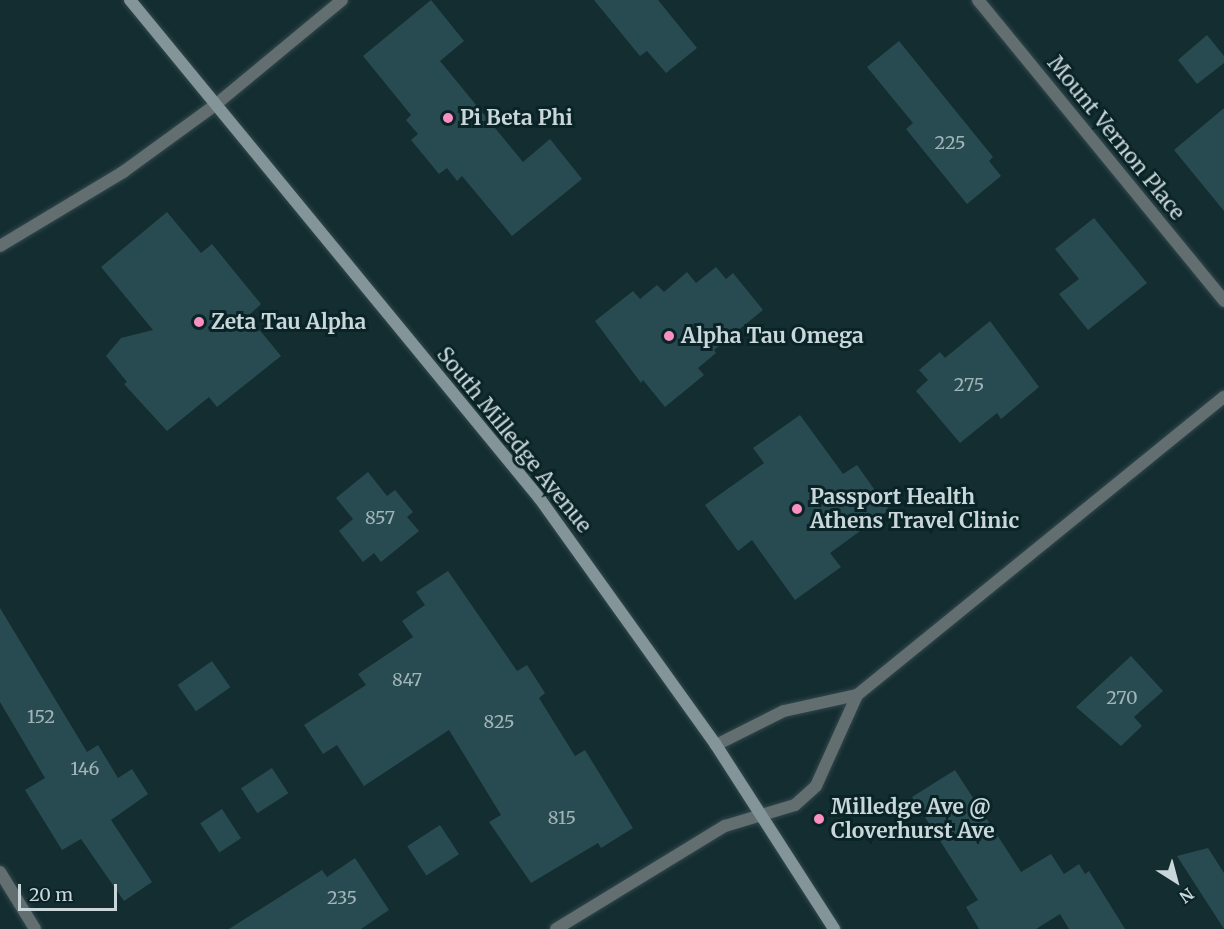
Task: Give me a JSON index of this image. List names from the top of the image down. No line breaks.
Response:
{"streets":{"main road":["South Milledge Avenue"],"street":["Mount Vernon Place"]},"places":["Pi Beta Phi","Zeta Tau Alpha","Alpha Tau Omega","Passport Health Athens Travel Clinic","Milledge Ave @ Cloverhurst Ave"],"house_numbers":["225","275","857","847","270","152","825","146","815","235"],"scale_bar":"20 m","north":"bottom right"}
